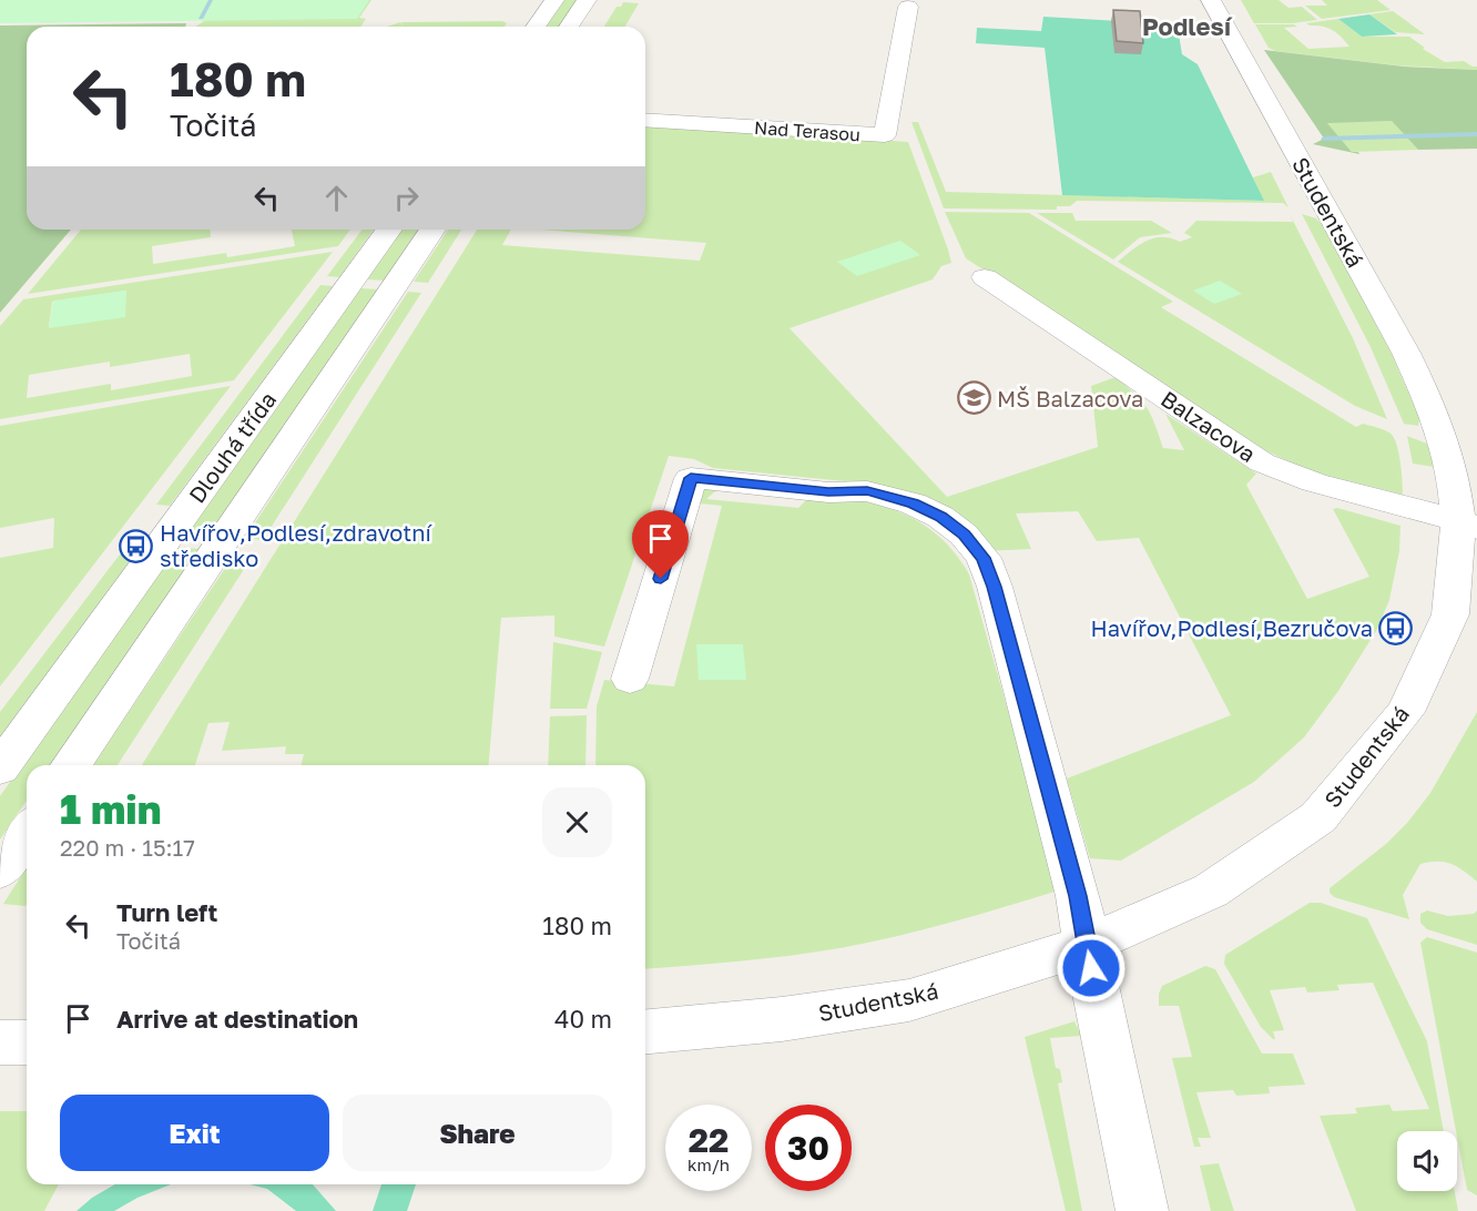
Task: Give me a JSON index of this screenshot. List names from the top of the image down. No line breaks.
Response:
{"streets":{"street":["Nad Terasou","Studentská","Balzacova","Dlouhá třída"]},"crossings":[["Studentská","Balzacova"]],"districts":["Podlesí"],"places":{"school or university":["MŠ Balzacova"],"bus stop":["Havířov,Podlesí,zdravotní středisko","Havířov,Podlesí,Bezručova"]},"page":{"turn":["180 m","Točitá"],"heading":["1 min","220 m · 15:17"],"list":[{"name":"Turn left","note":"Točitá","value":"180 m"},{"name":"Arrive at destination","value":"40 m"}],"buttons":["Exit","Share"],"speed":"22 km/h","limit":"30"}}
